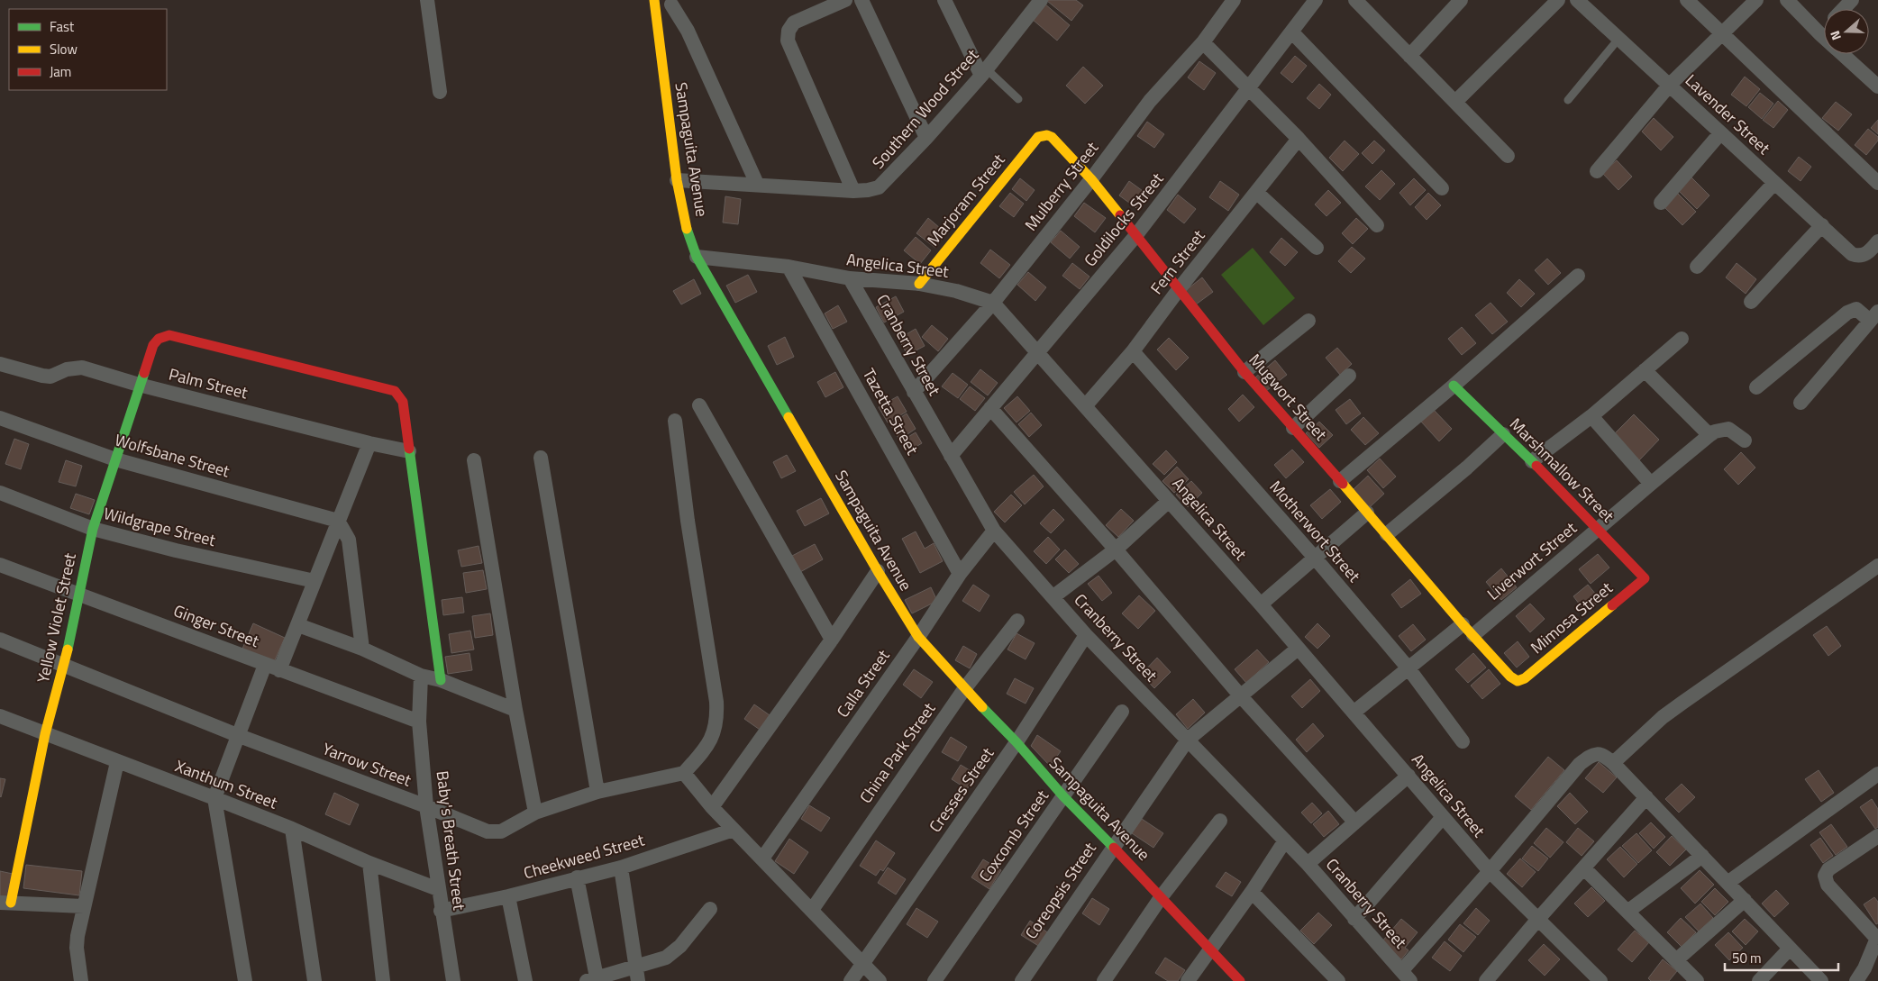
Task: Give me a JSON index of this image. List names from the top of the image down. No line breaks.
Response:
{"streets":{"street":["Southern Wood Street","Lavender Street","Sampaguita Avenue","Mulberry Street","Marjoram Street","Goldilocks Street","Fern Street","Angelica Street","Cranberry Street","Palm Street","Mugwort Street","Tazetta Street","Wolfsbane Street","Marshmallow Street","Wildgrape Street","Motherwort Street","Liverwort Street","Yellow Violet Street","Mimosa Street","Ginger Street","Calla Street","China Park Street","Yarrow Street","Xanthum Street","Cresses Street","Coxcomb Street","Baby's Breath Street","Cheekweed Street","Coreopsis Street"]},"crossings":[["Southern Wood Street","Sampaguita Avenue"],["Sampaguita Avenue","Angelica Street"],["Sampaguita Avenue","Calla Street"],["Sampaguita Avenue","China Park Street"],["Sampaguita Avenue","Cresses Street"],["Sampaguita Avenue","Coxcomb Street"],["Sampaguita Avenue","Coreopsis Street"],["Mulberry Street","Angelica Street"],["Mulberry Street","Cranberry Street"],["Mulberry Street","Mugwort Street"],["Marjoram Street","Angelica Street"],["Marjoram Street","Mugwort Street"],["Goldilocks Street","Angelica Street"],["Goldilocks Street","Cranberry Street"],["Goldilocks Street","Mugwort Street"],["Fern Street","Angelica Street"],["Fern Street","Mugwort Street"],["Fern Street","Motherwort Street"],["Angelica Street","Cranberry Street"],["Angelica Street","Tazetta Street"],["Angelica Street","Coreopsis Street"],["Cranberry Street","Calla Street"],["Cranberry Street","Cresses Street"],["Cranberry Street","Coreopsis Street"],["Palm Street","Yellow Violet Street"],["Mugwort Street","Liverwort Street"],["Mugwort Street","Mimosa Street"],["Tazetta Street","Calla Street"],["Wolfsbane Street","Yellow Violet Street"],["Marshmallow Street","Liverwort Street"],["Marshmallow Street","Mimosa Street"],["Wildgrape Street","Yellow Violet Street"],["Yellow Violet Street","Ginger Street"],["Yellow Violet Street","Yarrow Street"],["Yellow Violet Street","Xanthum Street"],["Ginger Street","Baby's Breath Street"],["Yarrow Street","Baby's Breath Street"],["Xanthum Street","Baby's Breath Street"],["Baby's Breath Street","Cheekweed Street"]],"legend":["Fast","Slow","Jam"],"scale_bar":"50 m","north":"left"}
